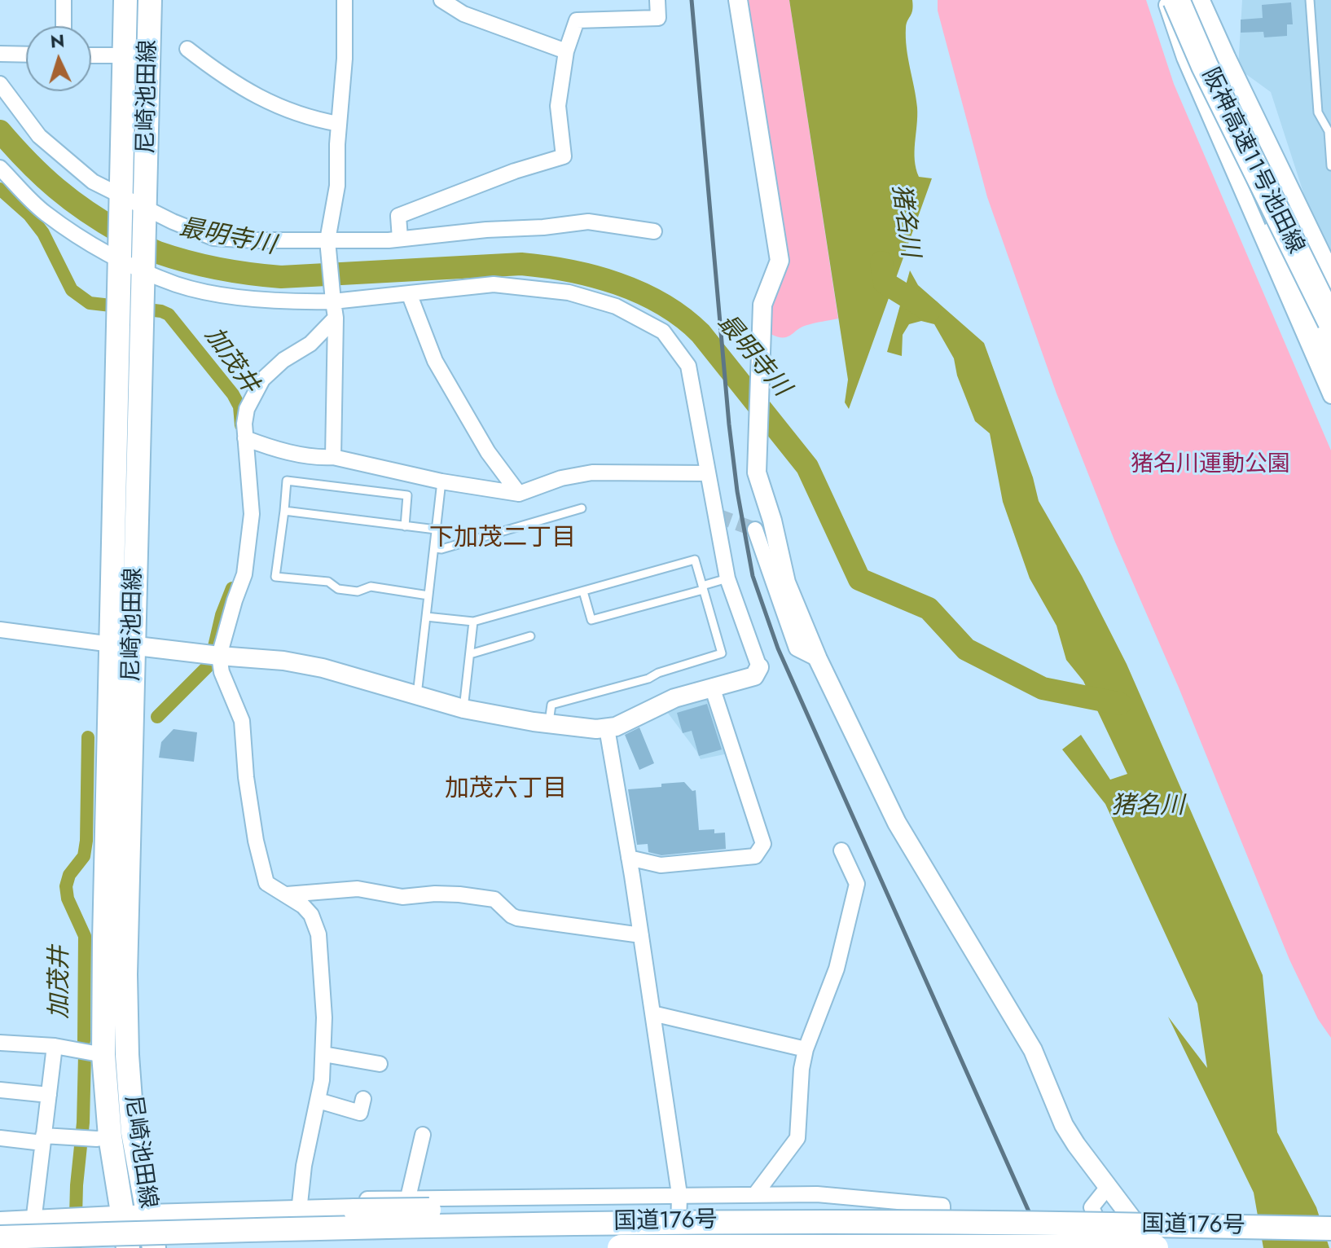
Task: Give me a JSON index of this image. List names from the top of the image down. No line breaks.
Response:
{"streets":{"highway":["阪神高速11号池田線"],"main road":["尼崎池田線","国道176号"]},"districts":["下加茂二丁目","加茂六丁目"],"water":["猪名川","最明寺川","加茂井"],"parks":["猪名川運動公園"],"north":"top"}
